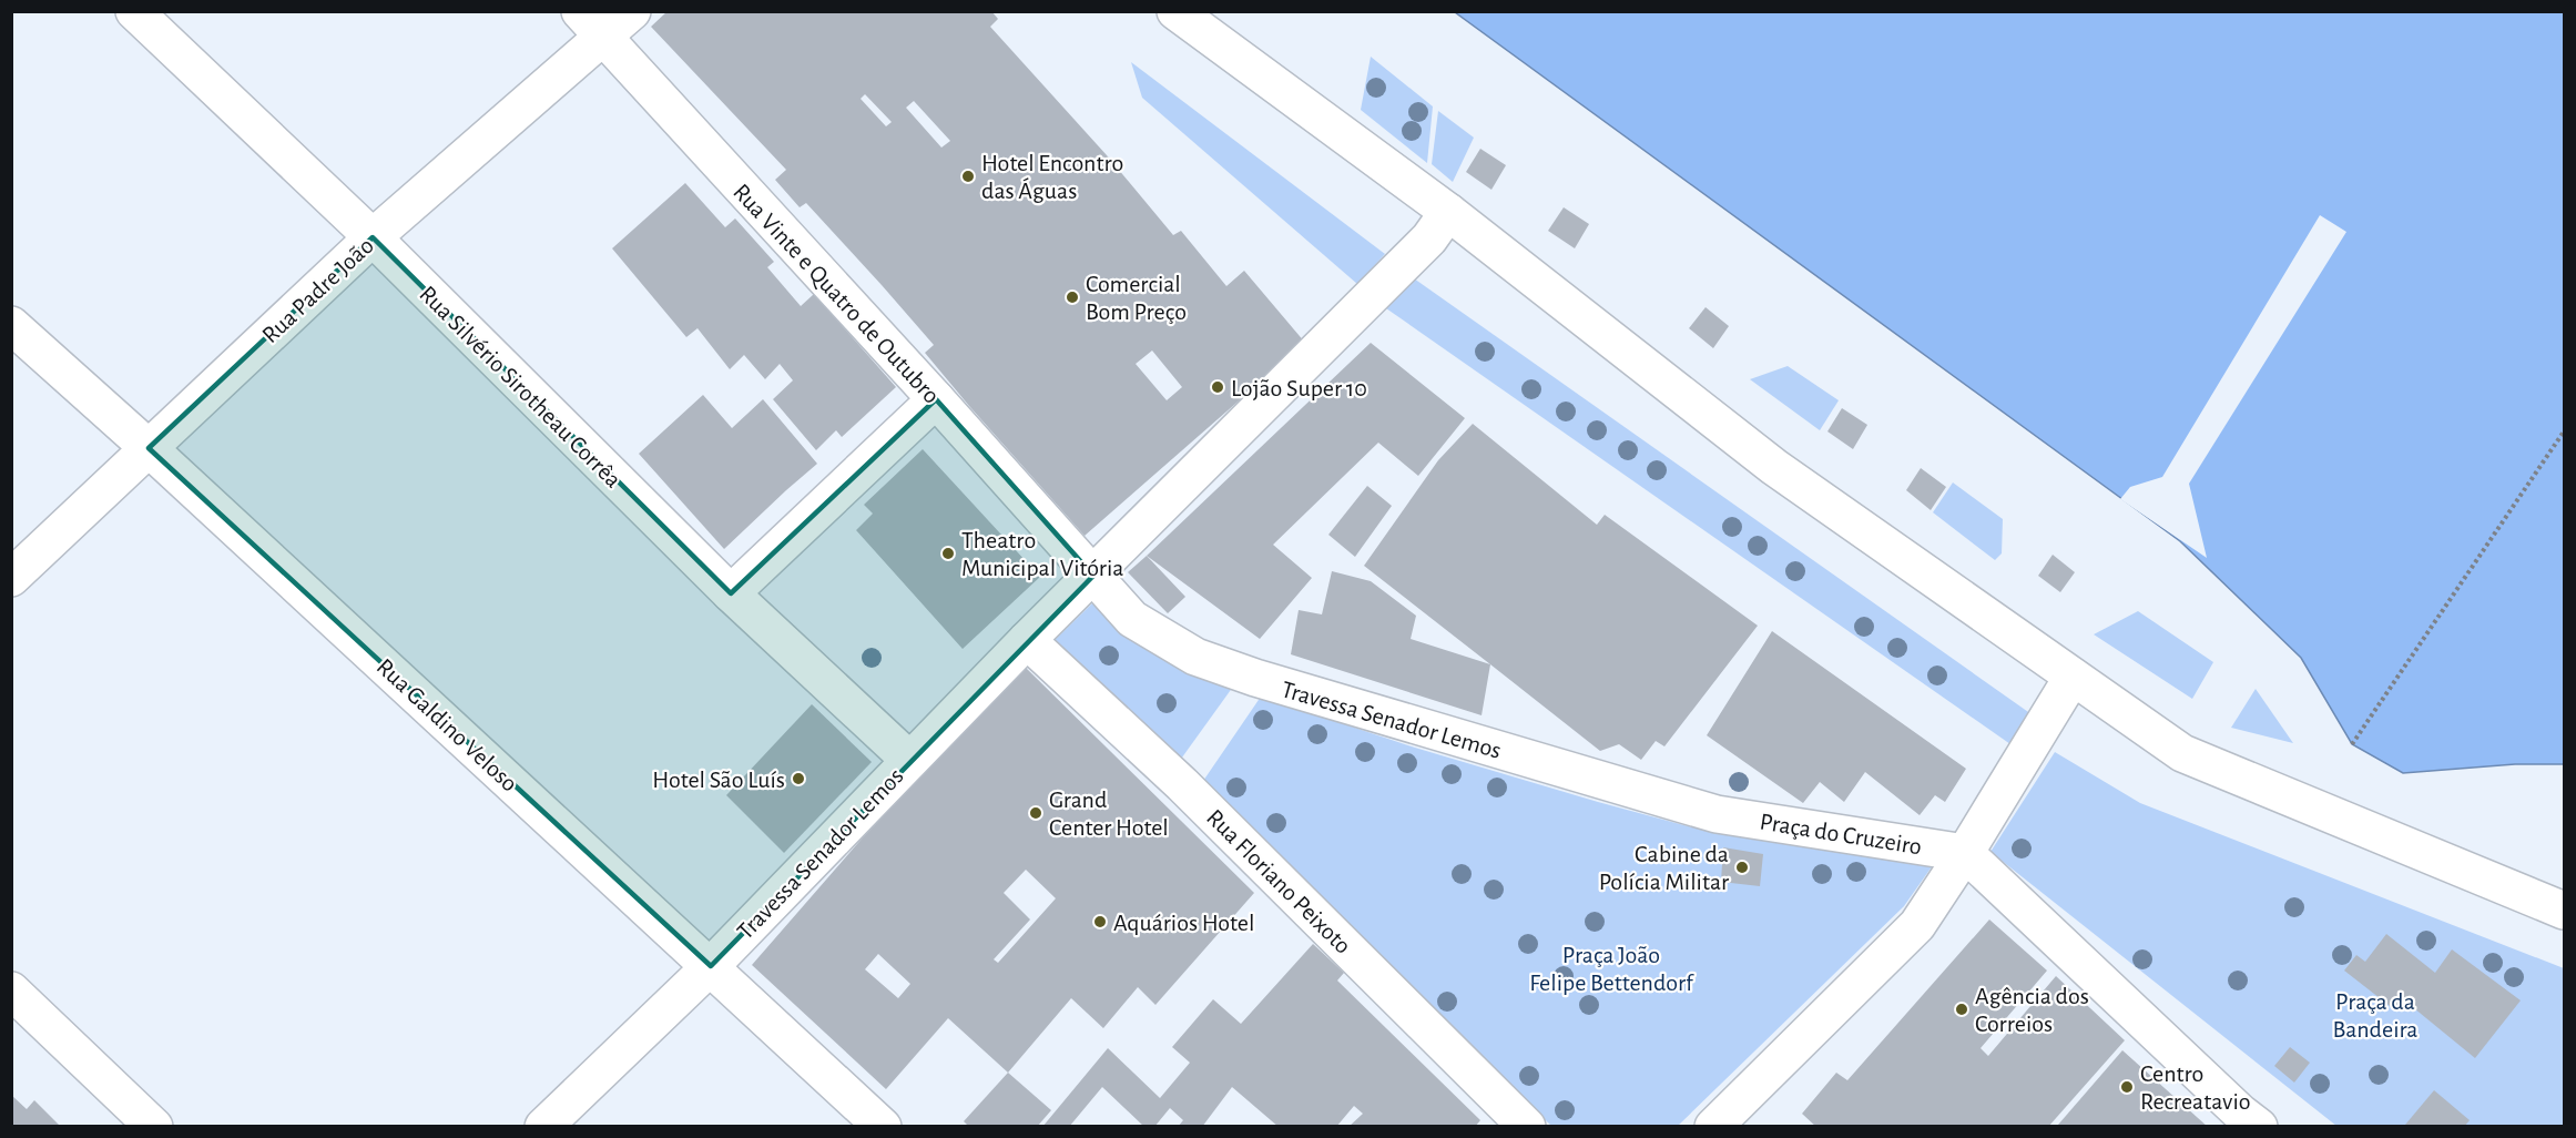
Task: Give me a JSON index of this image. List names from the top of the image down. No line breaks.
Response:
{"streets":{"street":["Rua Padre João","Rua Vinte e Quatro de Outubro","Rua Silvério Sirotheau Corrêa","Travessa Senador Lemos","Rua Galdino Veloso","Praça do Cruzeiro","Rua Floriano Peixoto"]},"crossings":[["Rua Padre João","Rua Vinte e Quatro de Outubro"],["Rua Padre João","Rua Silvério Sirotheau Corrêa"],["Rua Padre João","Rua Galdino Veloso"],["Rua Vinte e Quatro de Outubro","Travessa Senador Lemos"],["Rua Silvério Sirotheau Corrêa","Travessa Senador Lemos"],["Travessa Senador Lemos","Rua Galdino Veloso"],["Travessa Senador Lemos","Praça do Cruzeiro"],["Travessa Senador Lemos","Rua Floriano Peixoto"]],"parks":["Praça João Felipe Bettendorf","Praça da Bandeira"],"places":["Hotel Encontro das Águas","Comercial Bom Preço","Lojão Super 10","Theatro Municipal Vitória","Hotel São Luís","Grand Center Hotel","Cabine da Polícia Militar","Aquários Hotel","Agência dos Correios","Centro Recreatavio"]}
